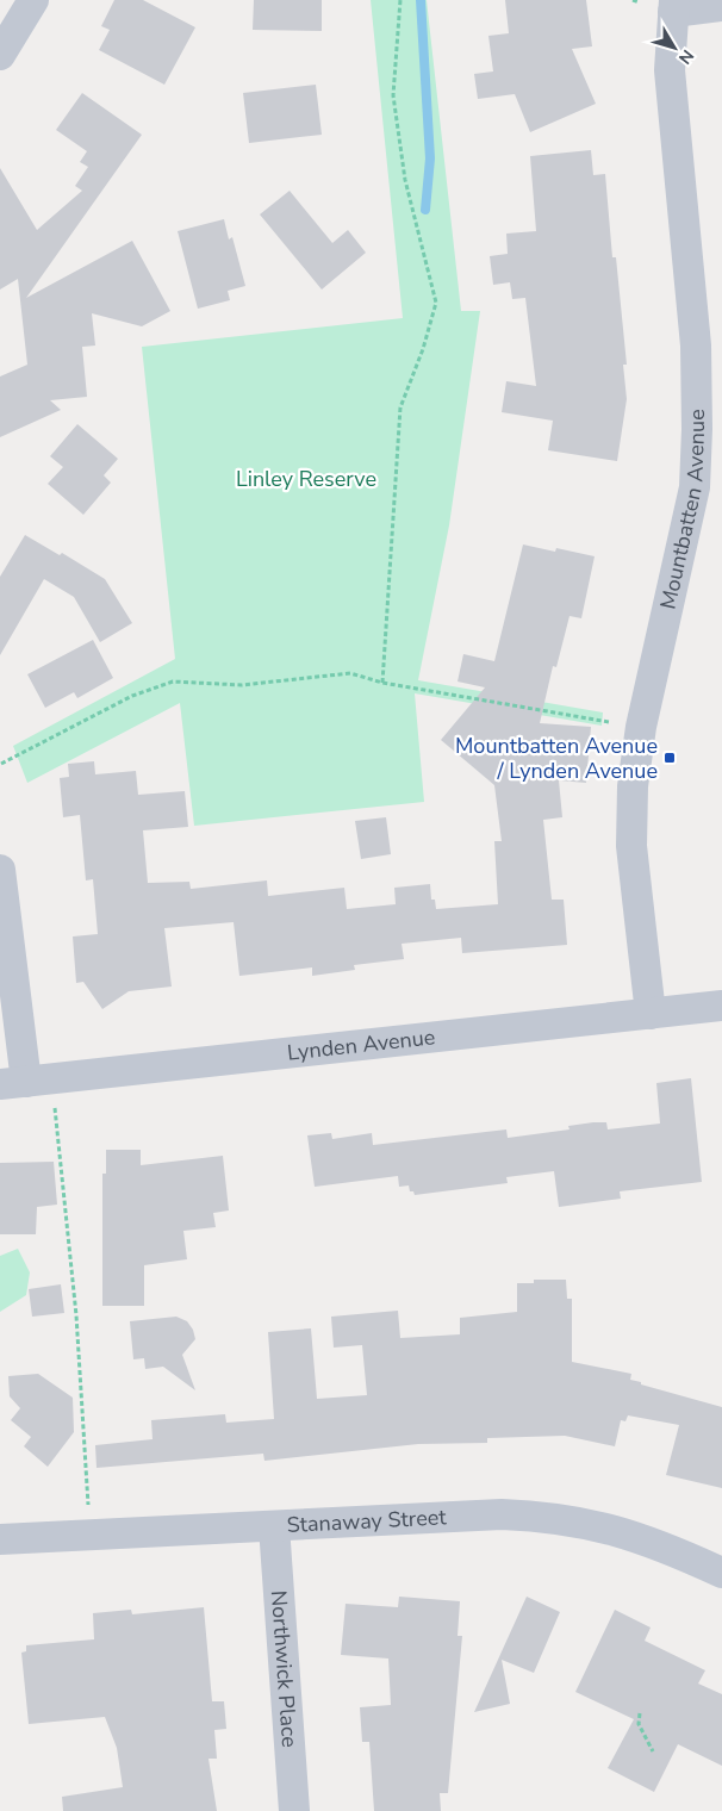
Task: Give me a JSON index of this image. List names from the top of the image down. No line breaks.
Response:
{"streets":{"street":["Mountbatten Avenue","Lynden Avenue","Stanaway Street","Northwick Place"]},"crossings":[["Mountbatten Avenue","Lynden Avenue"],["Stanaway Street","Northwick Place"]],"parks":["Linley Reserve"],"places":{"transit":["Mountbatten Avenue / Lynden Avenue"]},"north":"bottom right"}
